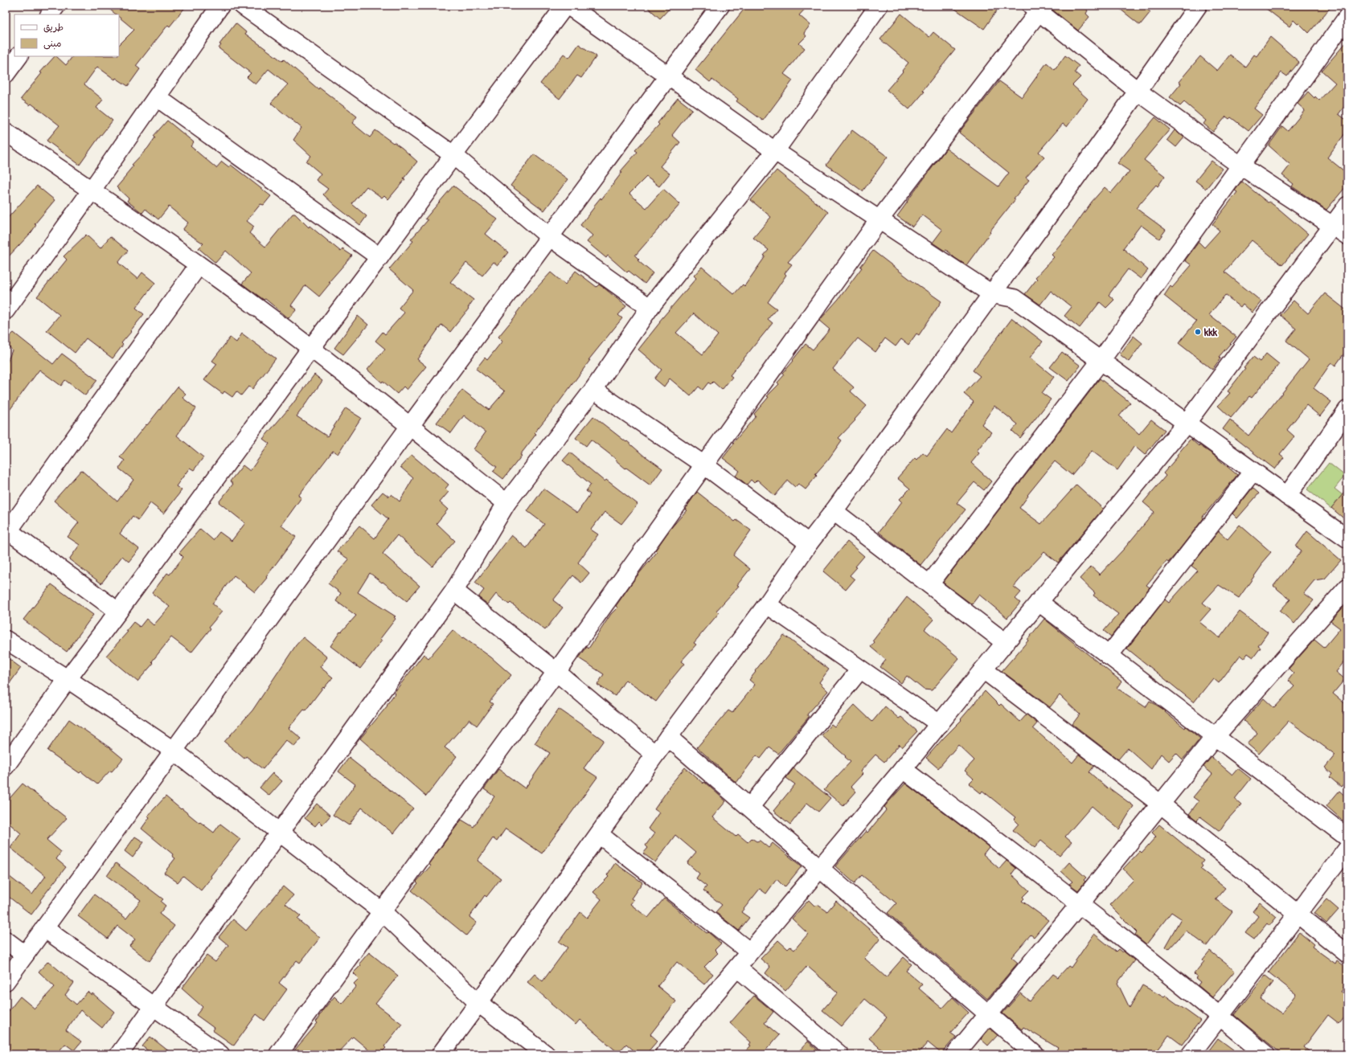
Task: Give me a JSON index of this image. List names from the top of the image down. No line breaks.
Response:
{"places":["kkk"],"legend":["طريق","مبنى"]}
